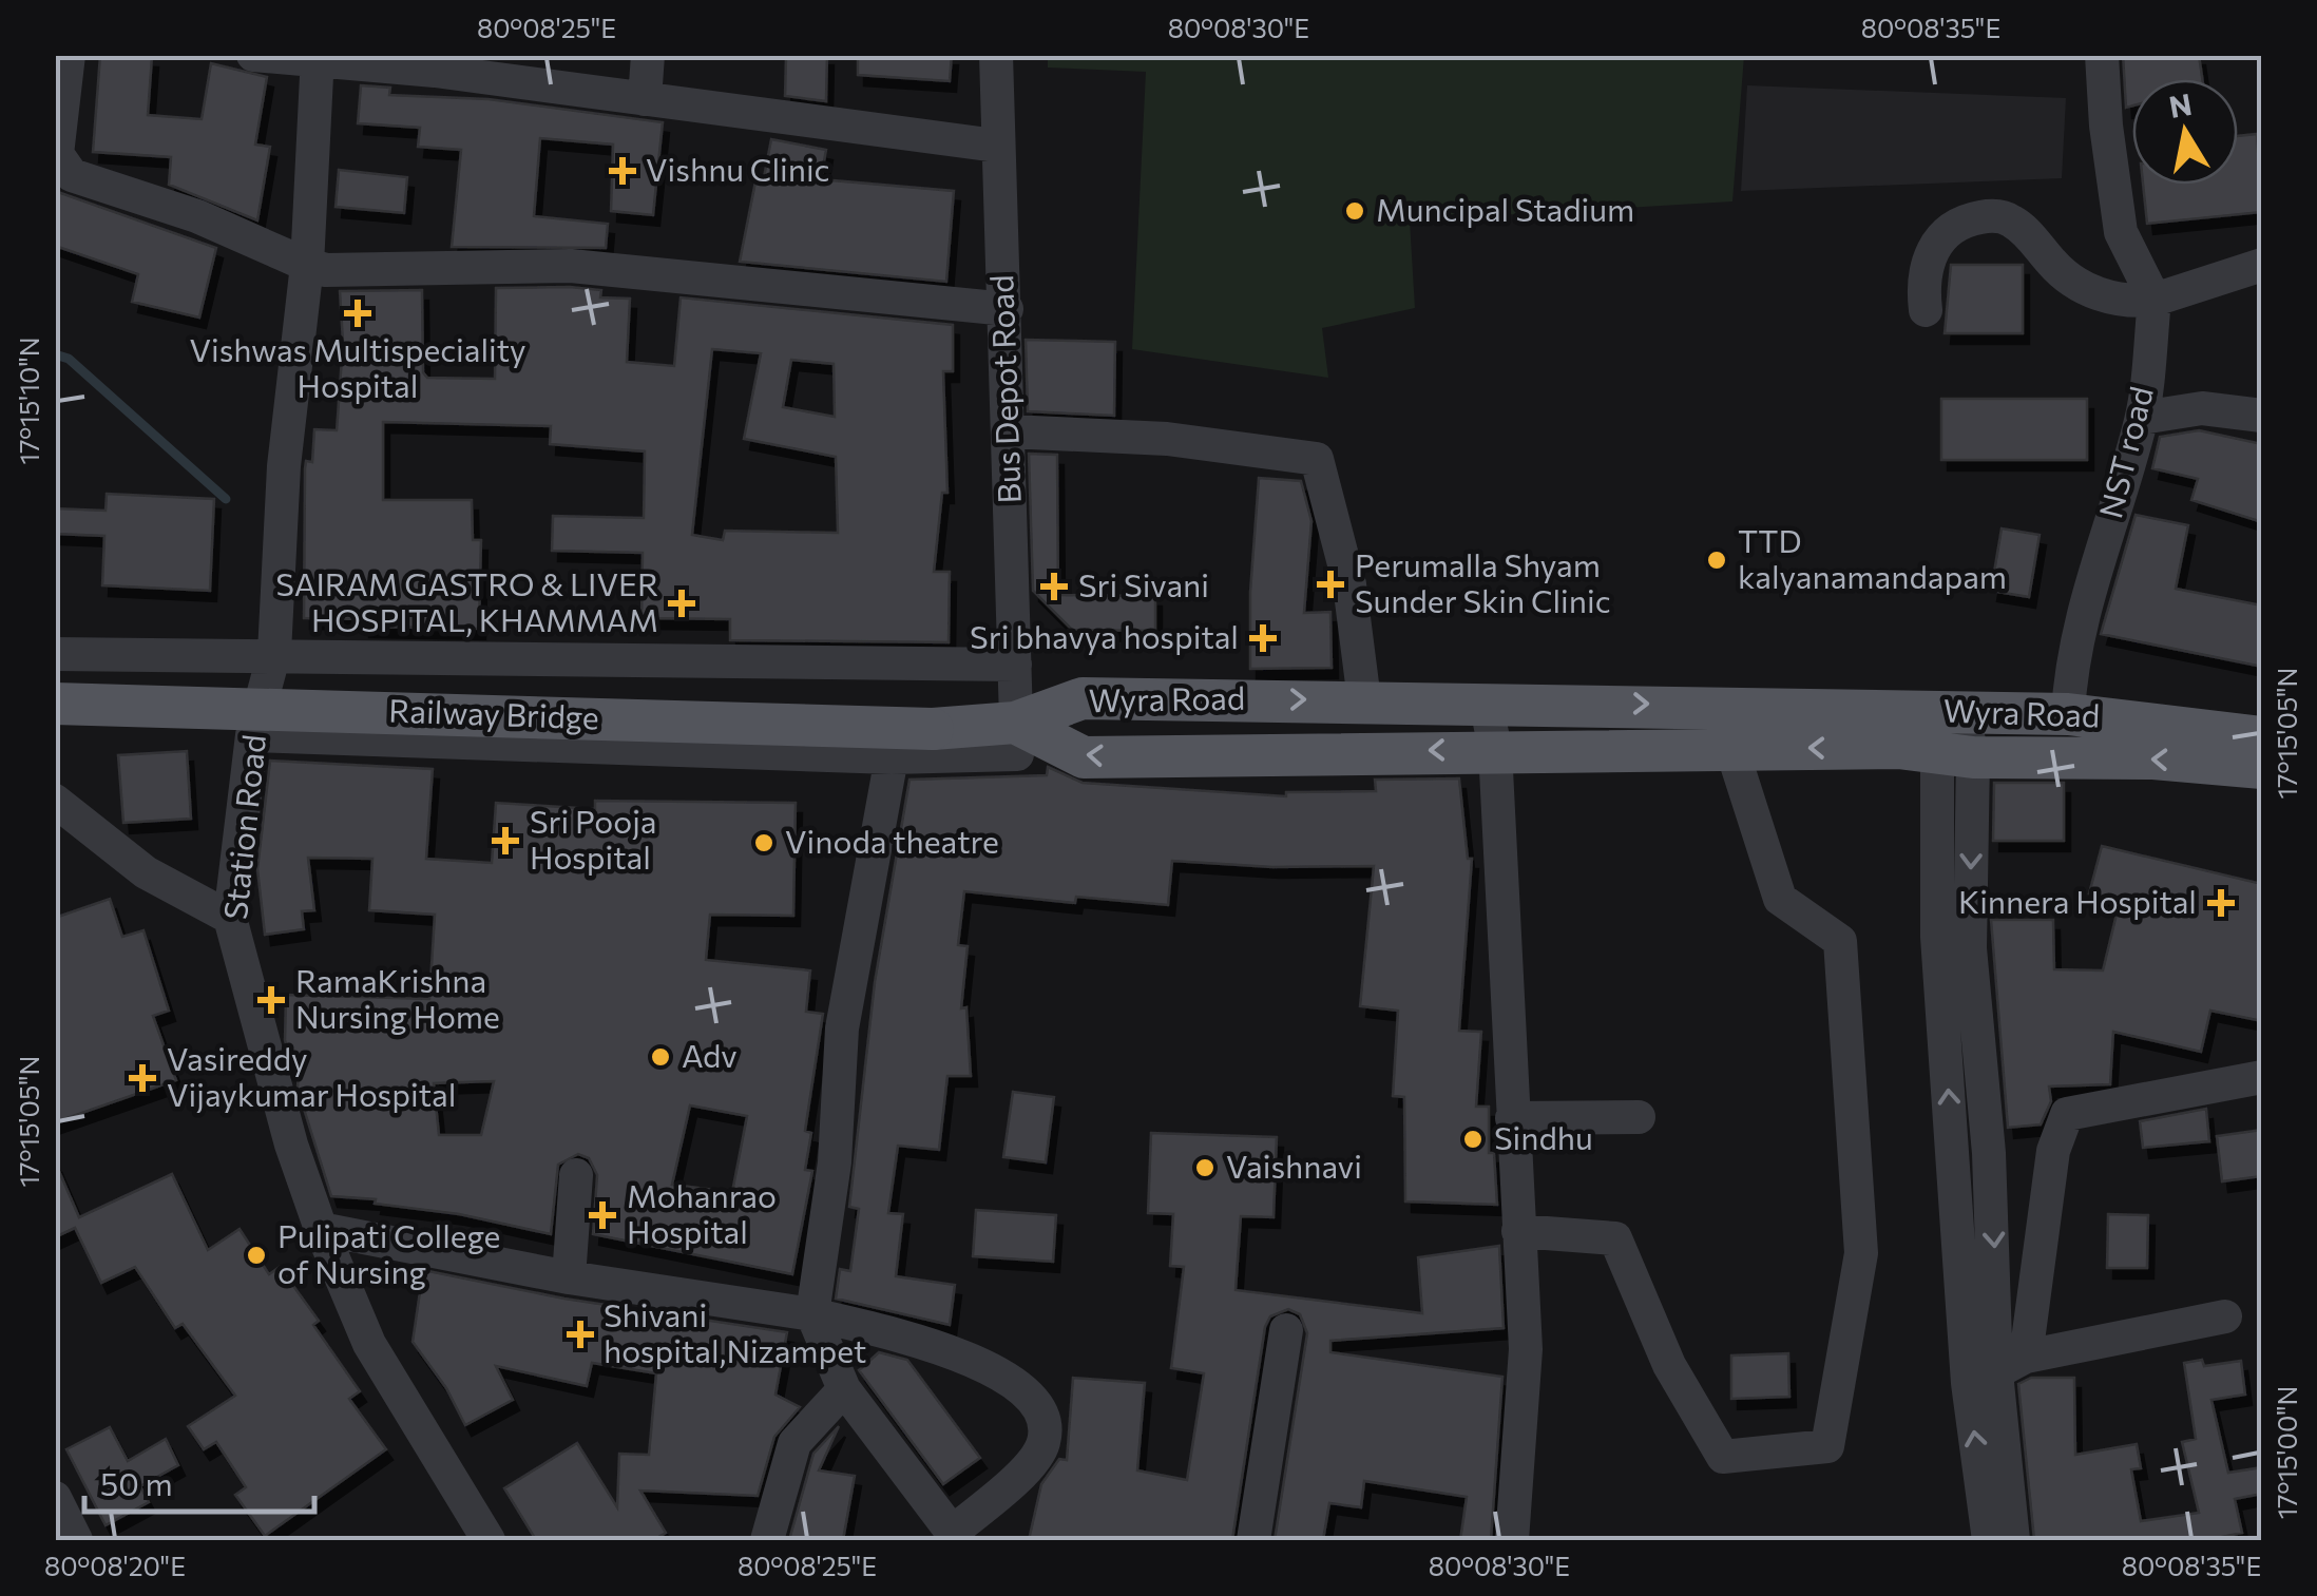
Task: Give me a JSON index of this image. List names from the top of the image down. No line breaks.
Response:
{"streets":{"main road":["Wyra Road","Railway Bridge"],"street":["Bus Depot Road","NST road","Station Road"]},"crossings":[["Bus Depot Road","Wyra Road"],["Bus Depot Road","Railway Bridge"],["NST road","Wyra Road"],["Wyra Road","Railway Bridge"]],"places":{"health":["Vishnu Clinic","Vishwas Multispeciality Hospital","Perumalla Shyam Sunder Skin Clinic","Sri Sivani","SAIRAM GASTRO & LIVER HOSPITAL, KHAMMAM","Sri bhavya hospital","Sri Pooja Hospital","Kinnera Hospital","RamaKrishna Nursing Home","Vasireddy Vijaykumar Hospital","Mohanrao Hospital","Shivani hospital,Nizampet"],"other":["Muncipal Stadium","TTD kalyanamandapam","Vinoda theatre","Adv","Sindhu","Vaishnavi","Pulipati College of Nursing"]},"scale_bar":"50 m","north":"top","coordinates":["80°08'25\"E","80°08'30\"E","80°08'35\"E","17°15'10\"N","17°15'05\"N","17°15'00\"N","80°08'20\"E"]}
